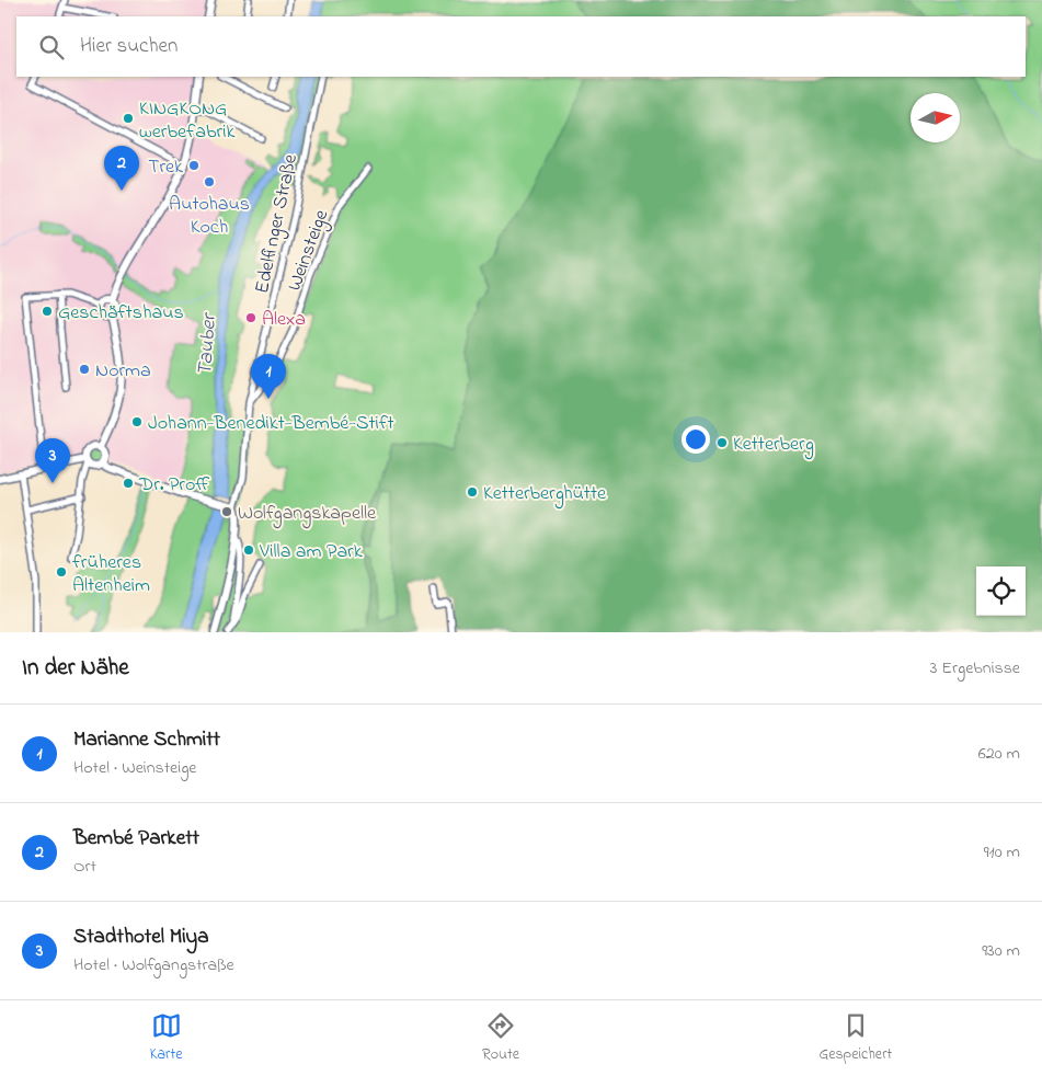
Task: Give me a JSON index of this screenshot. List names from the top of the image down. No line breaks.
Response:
{"streets":{"street":["Edelfinger Straße","Weinsteige"]},"crossings":[["Edelfinger Straße","Weinsteige"]],"water":["Tauber"],"places":["KINGKONG werbefabrik","Trek","Autohaus Koch","Geschäftshaus","Alexa","Norma","Johann-Benedikt-Bembé-Stift","Ketterberg","Dr. Proff","Ketterberghütte","Wolfgangskapelle","Villa am Park","früheres Altenheim"],"north":"right","page":{"search":"Hier suchen","pins":["2","1","3"],"heading":["In der Nähe","3 Ergebnisse"],"list":[{"mark":"1","name":"Marianne Schmitt","note":"Hotel · Weinsteige","value":"620 m"},{"mark":"2","name":"Bembé Parkett","note":"Ort","value":"910 m"},{"mark":"3","name":"Stadthotel Miya","note":"Hotel · Wolfgangstraße","value":"930 m"}],"nav":["Karte","Route","Gespeichert"]}}
